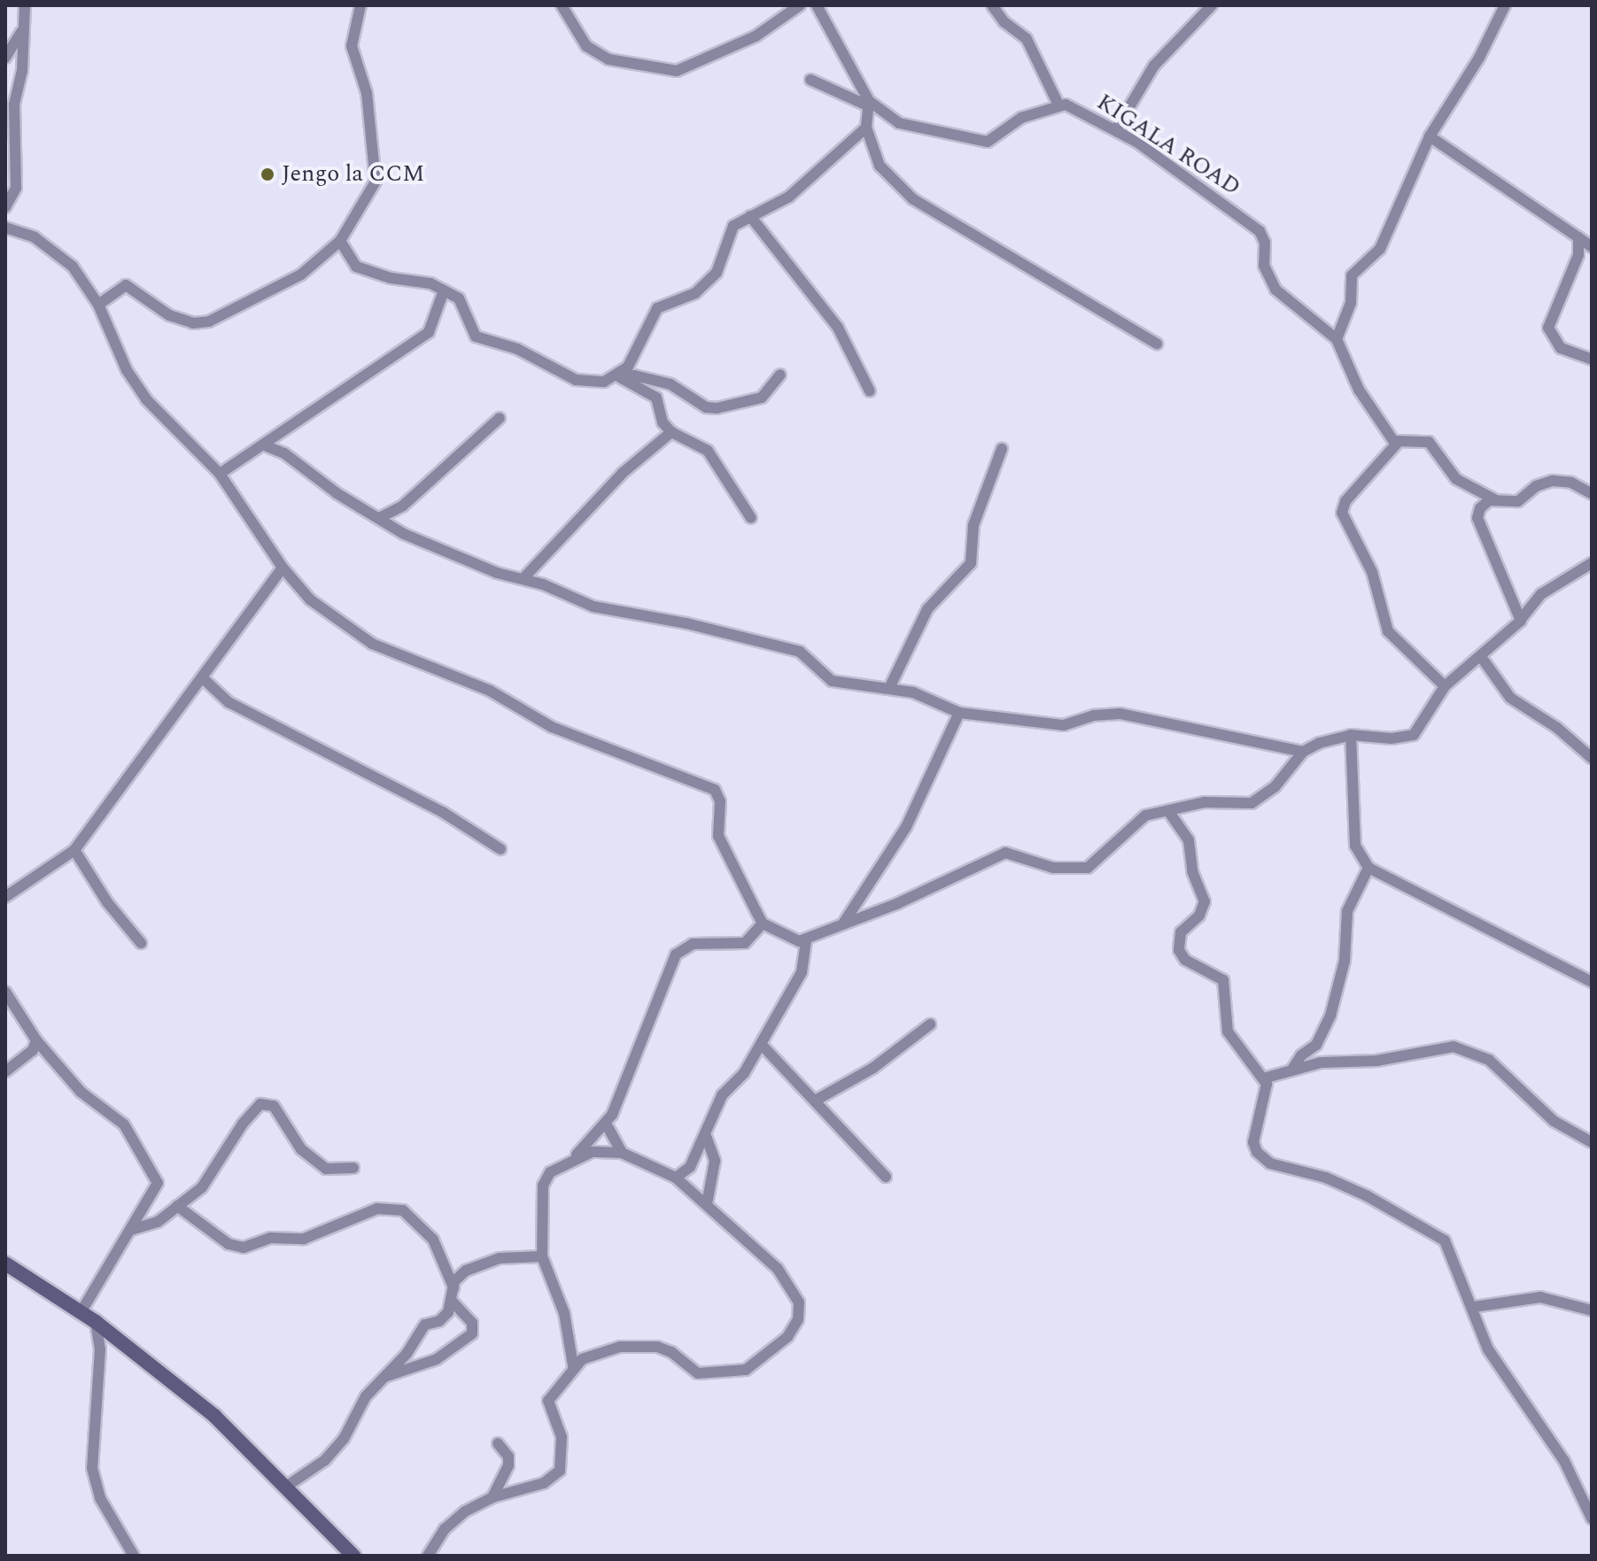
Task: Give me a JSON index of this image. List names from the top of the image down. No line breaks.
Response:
{"streets":{"street":["KIGALA ROAD"]},"places":["Jengo la CCM"]}
